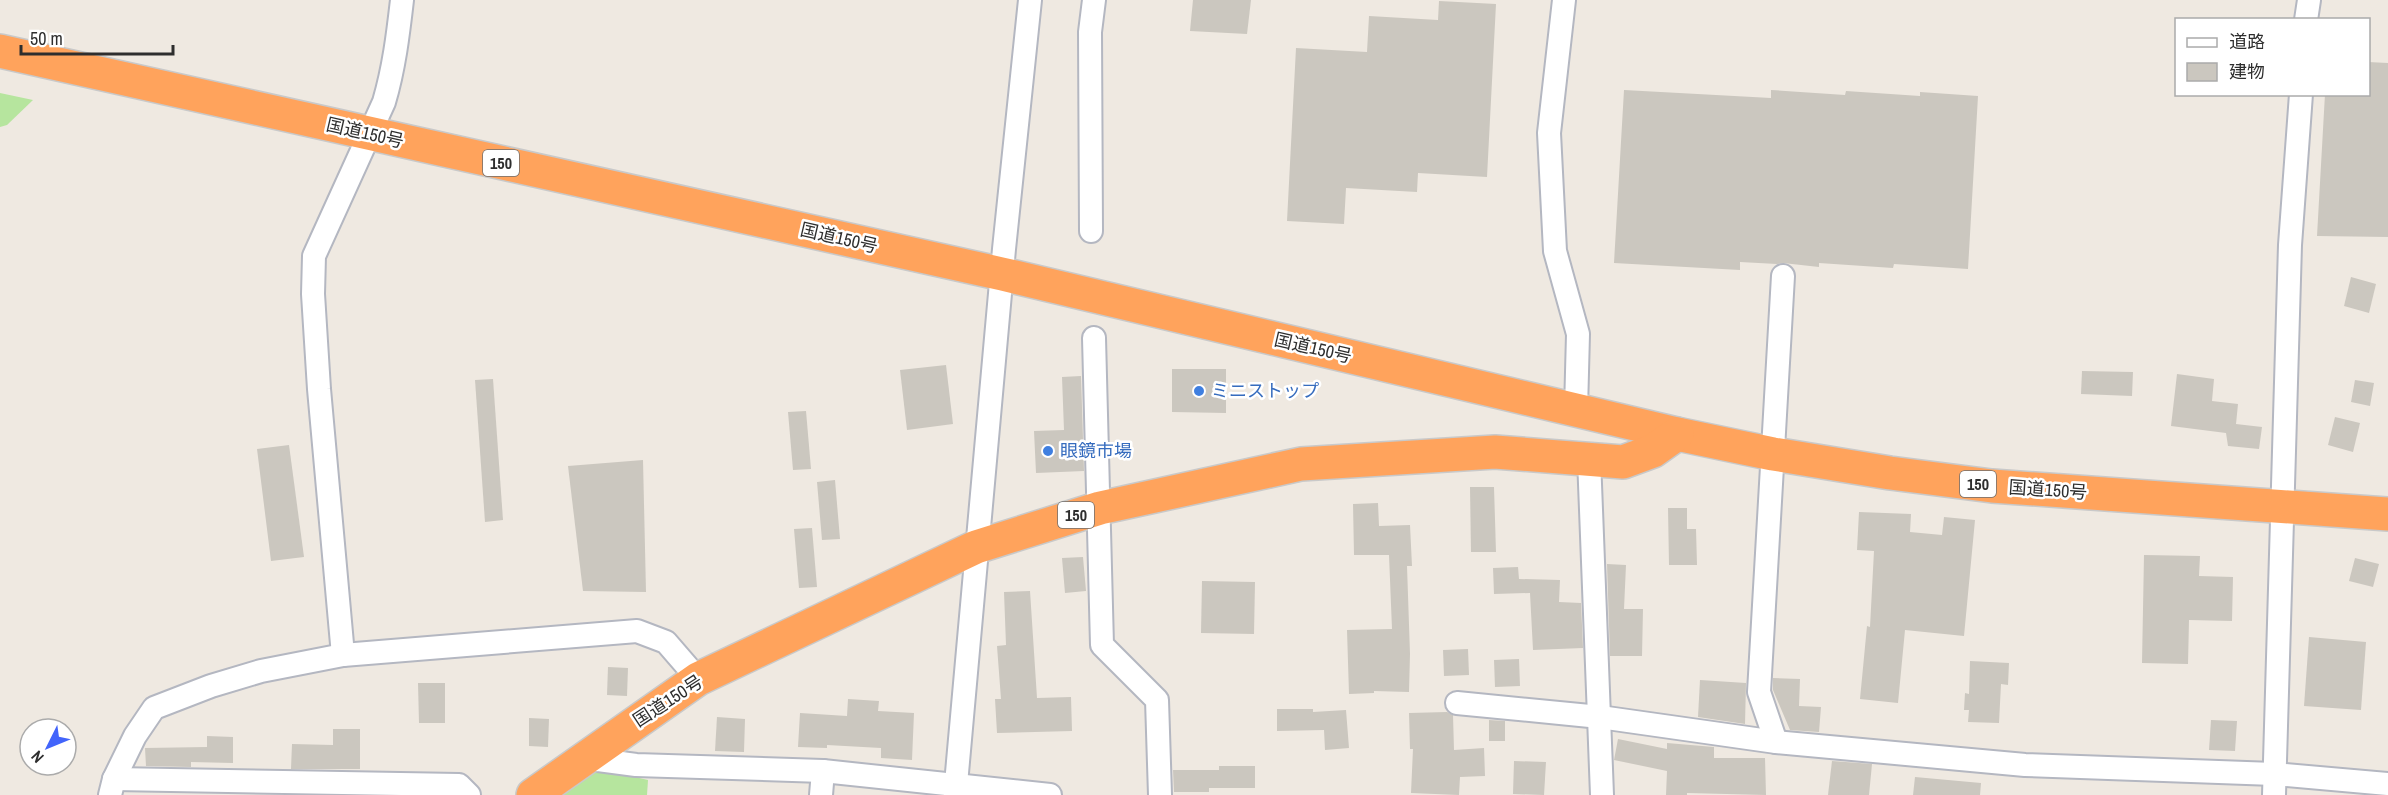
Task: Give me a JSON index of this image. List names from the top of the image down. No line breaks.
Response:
{"streets":{"highway":["国道150号","150"]},"places":["ミニストップ","眼鏡市場"],"legend":["道路","建物"],"scale_bar":"50 m","north":"bottom left"}
